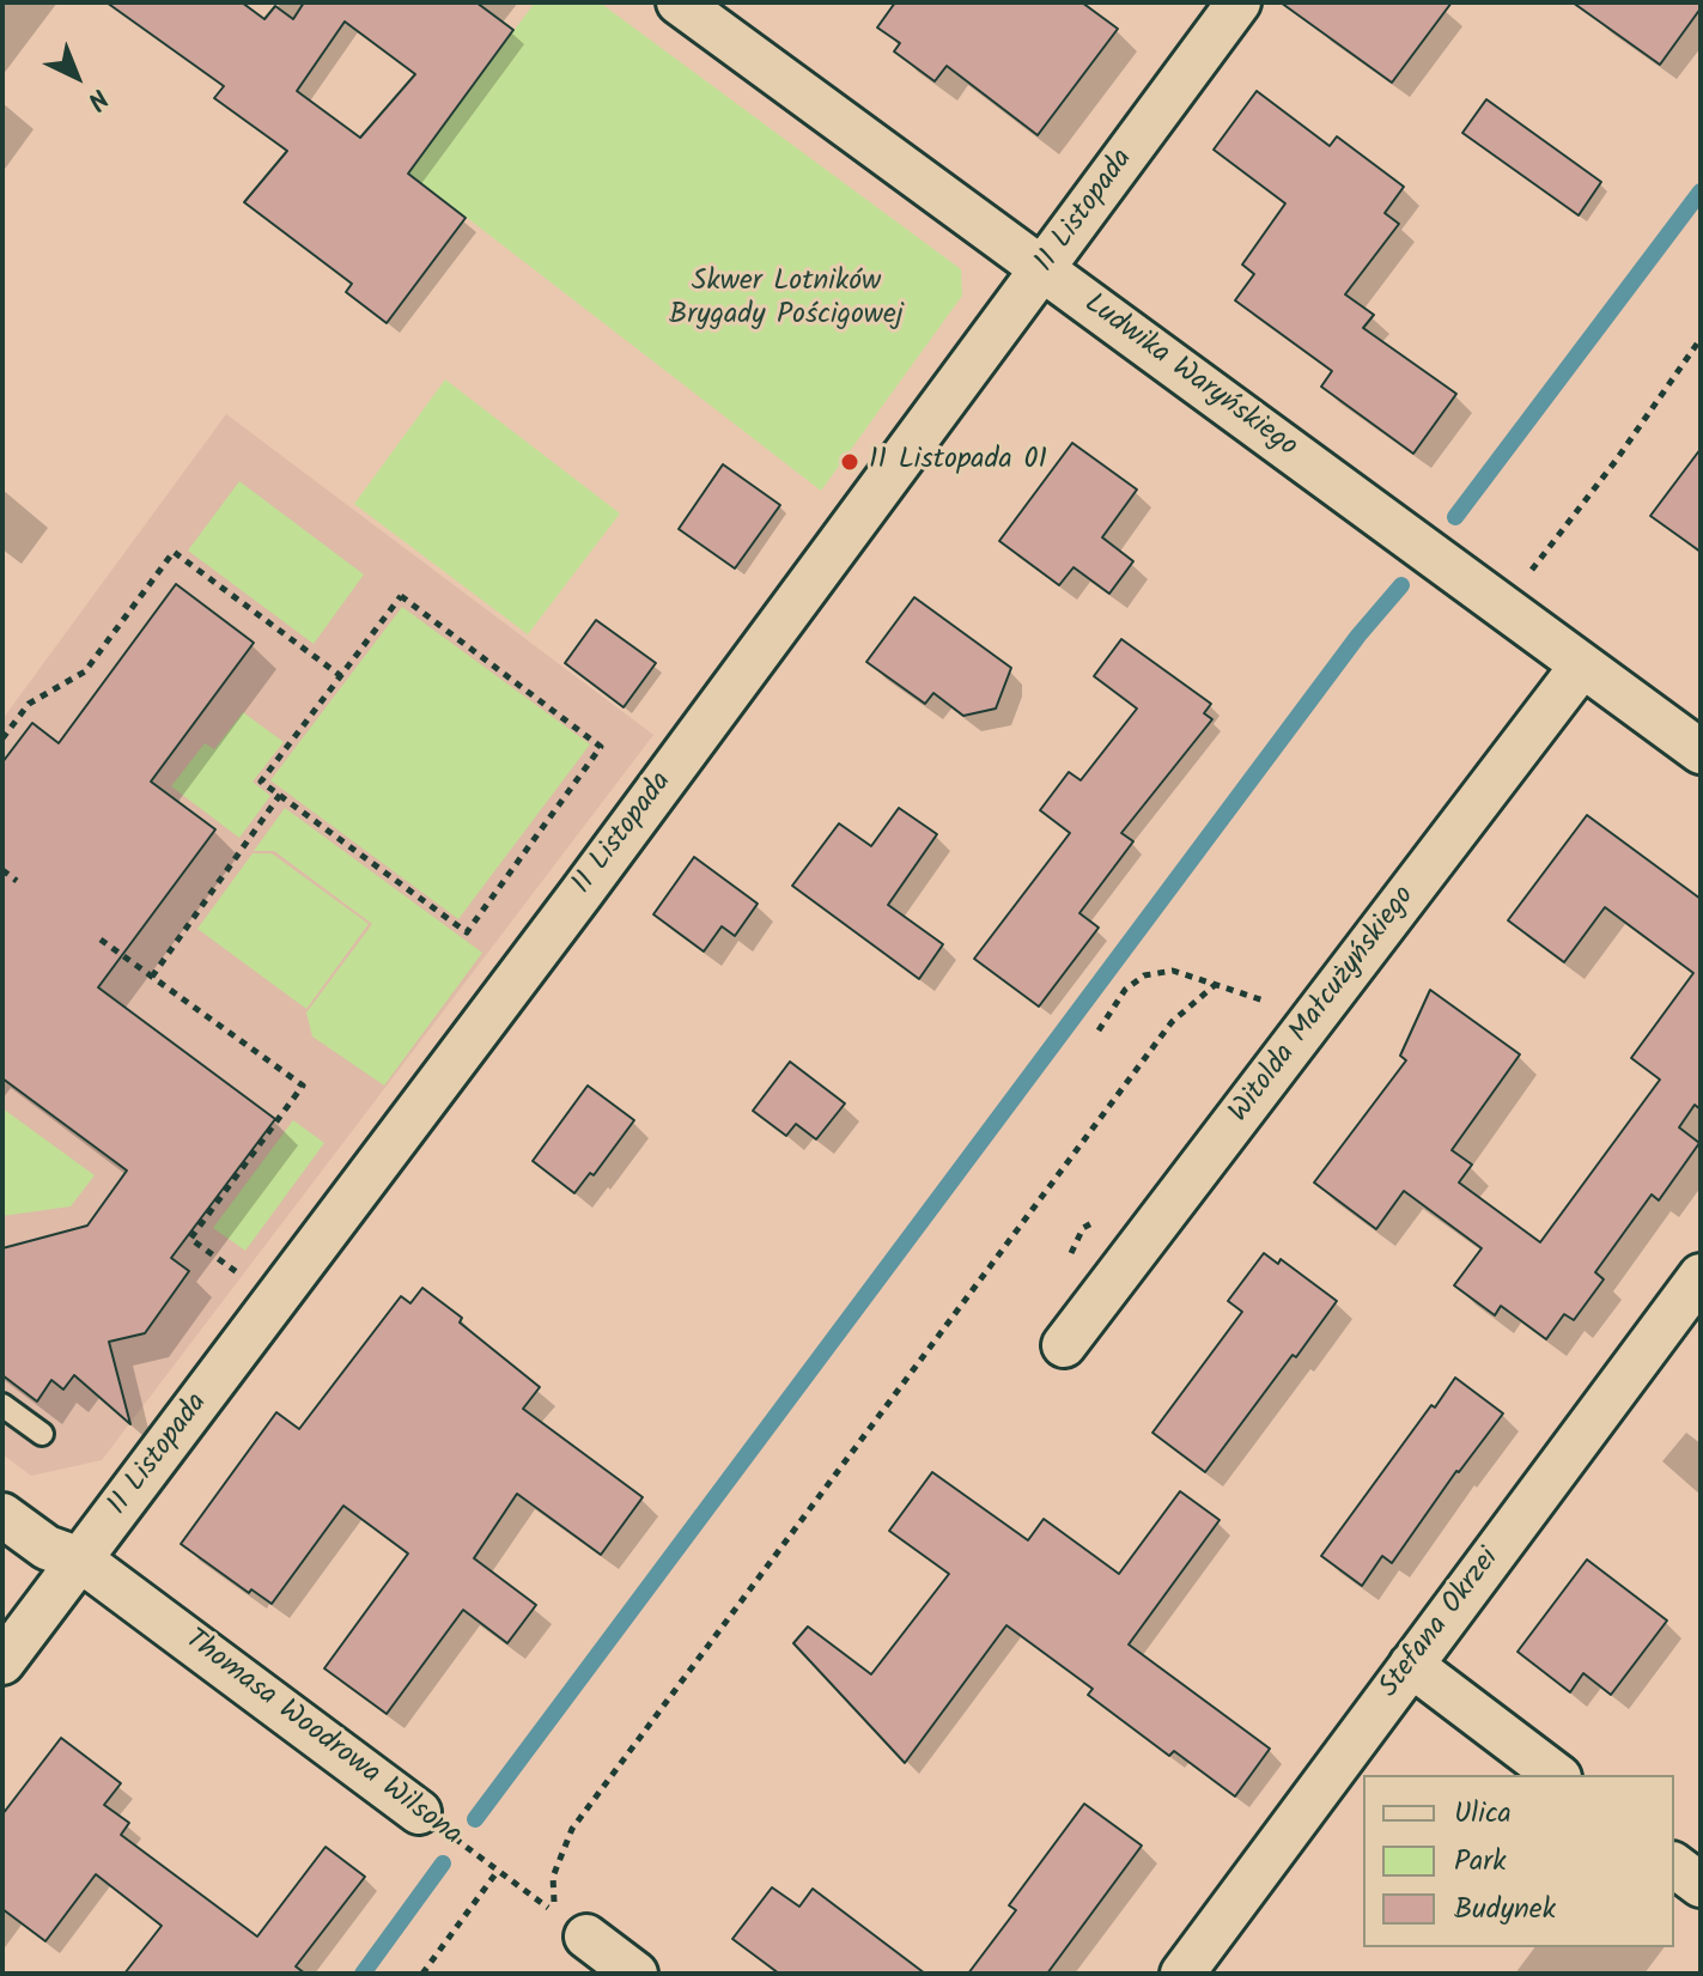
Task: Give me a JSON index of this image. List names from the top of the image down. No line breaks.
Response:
{"streets":{"street":["11 Listopada","Ludwika Waryńskiego","Witolda Małcużyńskiego","Stefana Okrzei","Thomasa Woodrowa Wilsona"]},"crossings":[["11 Listopada","Ludwika Waryńskiego"],["11 Listopada","Thomasa Woodrowa Wilsona"],["Ludwika Waryńskiego","Witolda Małcużyńskiego"]],"parks":["Skwer Lotników Brygady Pościgowej"],"places":["11 Listopada 01"],"legend":["Ulica","Park","Budynek"],"north":"bottom right"}
